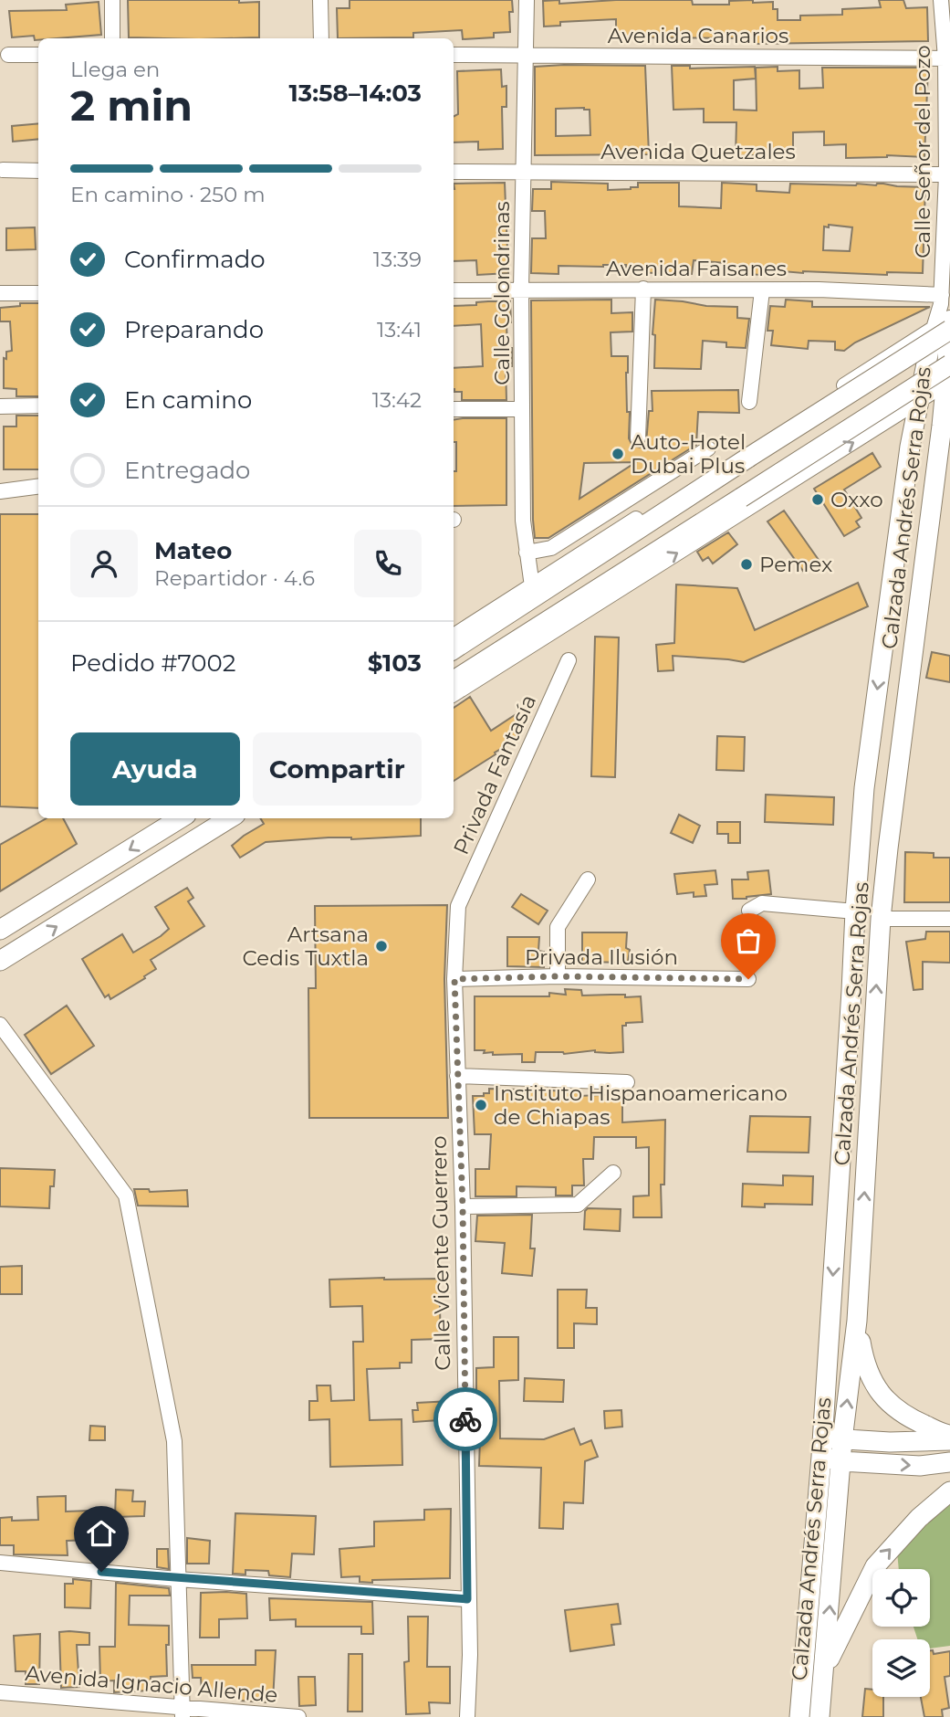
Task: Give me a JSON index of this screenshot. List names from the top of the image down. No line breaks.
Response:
{"streets":{"main road":["Calzada Andrés Serra Rojas"],"street":["Avenida Canarios","Avenida Quetzales","Calle Señor del Pozo","Avenida Faisanes","Calle Golondrinas","Privada Fantasía","Privada Ilusión","Calle Vicente Guerrero","Avenida Ignacio Allende"]},"crossings":[["Avenida Canarios","Calle Señor del Pozo"],["Avenida Canarios","Calle Golondrinas"],["Avenida Quetzales","Calle Señor del Pozo"],["Avenida Quetzales","Calle Golondrinas"],["Calle Señor del Pozo","Avenida Faisanes"],["Calle Señor del Pozo","Calzada Andrés Serra Rojas"],["Avenida Faisanes","Calle Golondrinas"],["Privada Fantasía","Calle Vicente Guerrero"],["Privada Ilusión","Calle Vicente Guerrero"]],"places":["Auto-Hotel Dubai Plus","Oxxo","Pemex","Artsana Cedis Tuxtla","Instituto Hispanoamericano de Chiapas"],"page":{"heading":["2 min","Llega en","13:58–14:03"],"panel":["Mateo","Repartidor · 4.6","Pedido #7002","$103"],"bar":"En camino · 250 m","list":[["Confirmado","13:39"],["Preparando","13:41"],["En camino","13:42"],"Entregado"],"buttons":["Ayuda","Compartir"]}}
